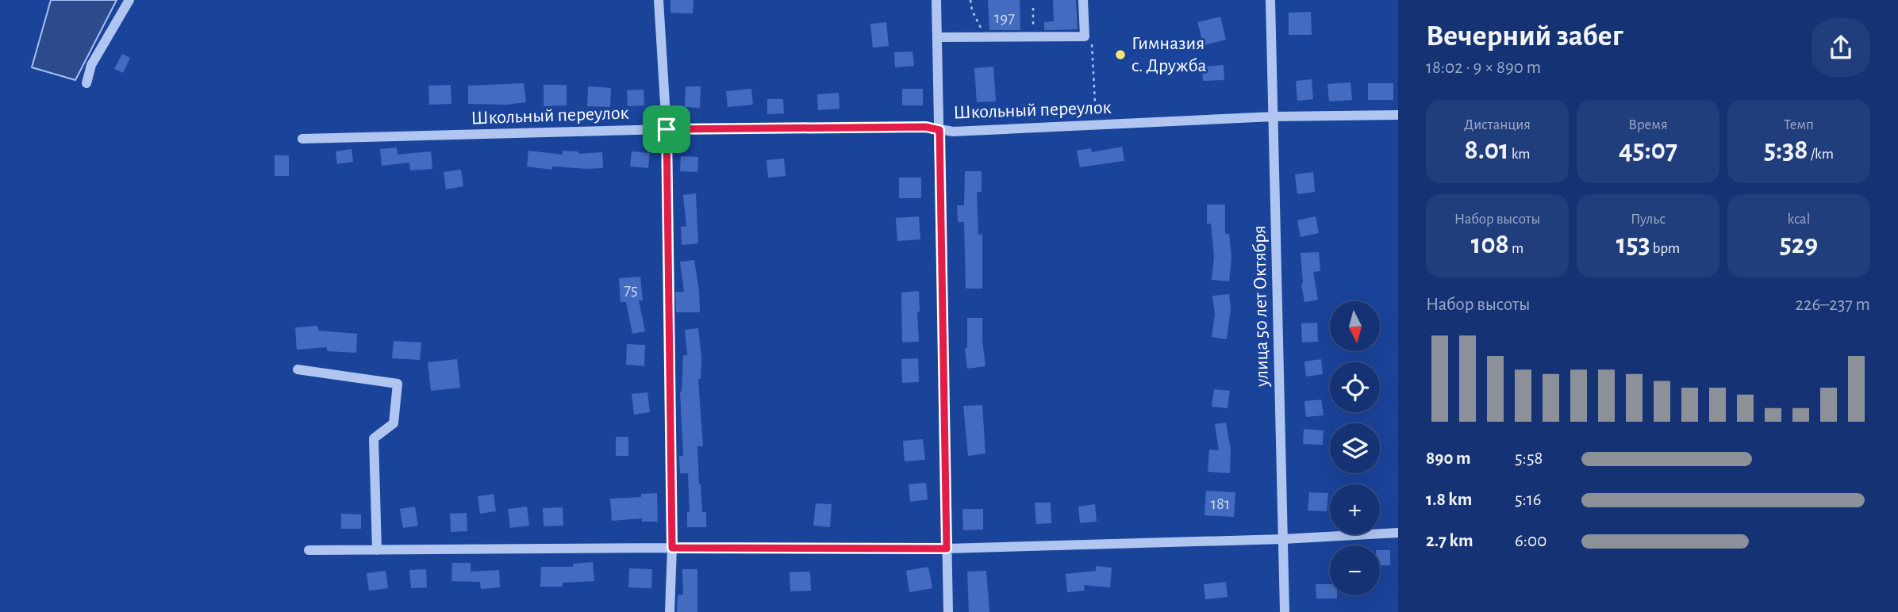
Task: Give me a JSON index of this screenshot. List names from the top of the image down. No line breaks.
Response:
{"streets":{"street":["Школьный переулок","улица 50 лет Октября"]},"crossings":[["Школьный переулок","улица 50 лет Октября"]],"places":["Гимназия с. Дружба"],"house_numbers":["197","75","181"],"north":"bottom","page":{"heading":["Вечерний забег","18:02 · 9 × 890 m"],"stats":[["Дистанция","8.01 km"],["Время","45:07"],["Темп","5:38 /km"],["Набор высоты","108 m"],["Пульс","153 bpm"],["kcal","529"]],"chart":["Набор высоты","226–237 m"],"map_buttons":["+","−"],"list":[{"name":"890 m","note":"5:58"},{"name":"1.8 km","note":"5:16"},{"name":"2.7 km","note":"6:00"}]}}
